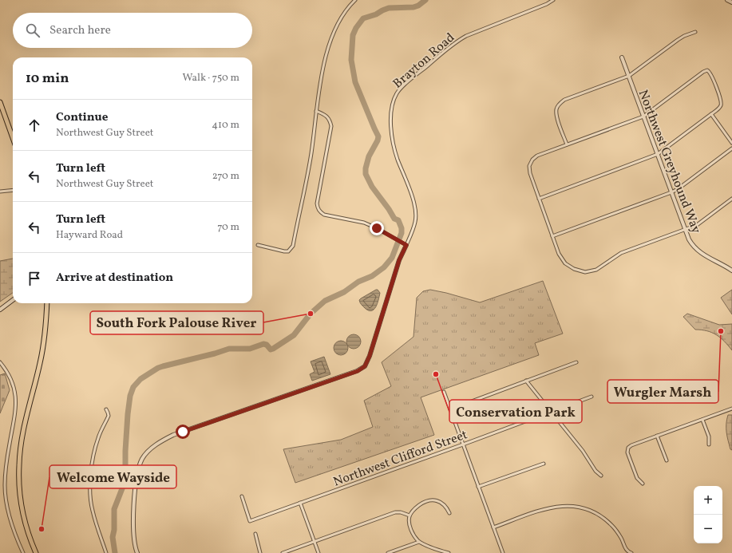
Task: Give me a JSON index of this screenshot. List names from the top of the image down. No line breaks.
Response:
{"streets":{"street":["Brayton Road","Northwest Greyhound Way","Northwest Clifford Street"]},"places":["South Fork Palouse River","Wurgler Marsh","Conservation Park","Welcome Wayside"],"page":{"search":"Search here","heading":["10 min","Walk · 750 m"],"list":[["Continue","Northwest Guy Street","410 m"],["Turn left","Northwest Guy Street","270 m"],["Turn left","Hayward Road","70 m"],"Arrive at destination"],"map_buttons":["+","−"]}}
